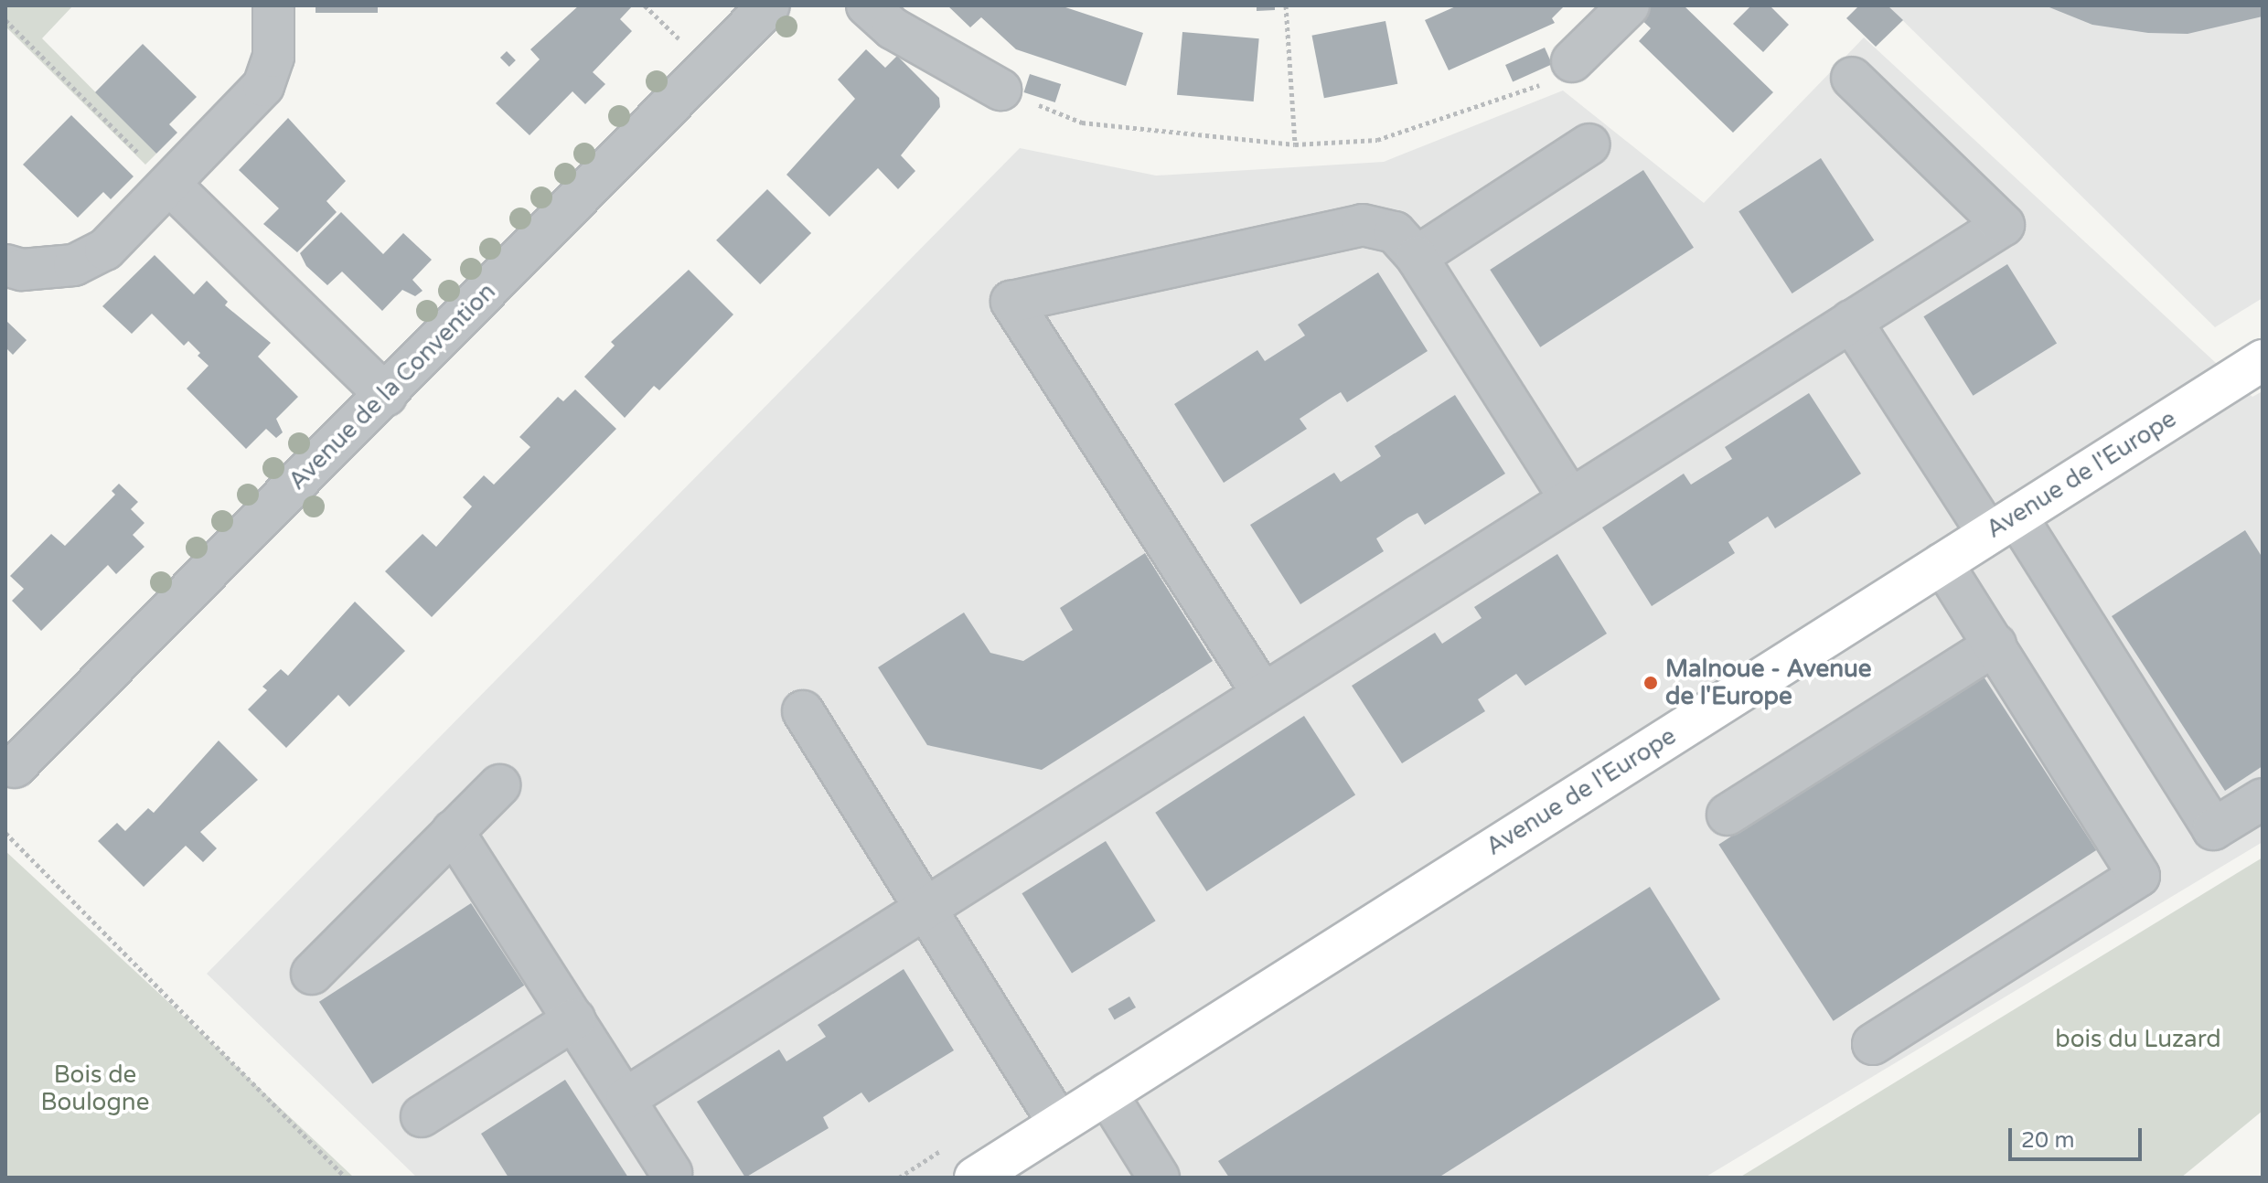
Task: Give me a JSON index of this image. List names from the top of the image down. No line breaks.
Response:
{"streets":{"main road":["Avenue de l'Europe"],"street":["Avenue de la Convention"]},"parks":["bois du Luzard","Bois de Boulogne"],"places":["Malnoue - Avenue de l'Europe"],"scale_bar":"20 m"}
